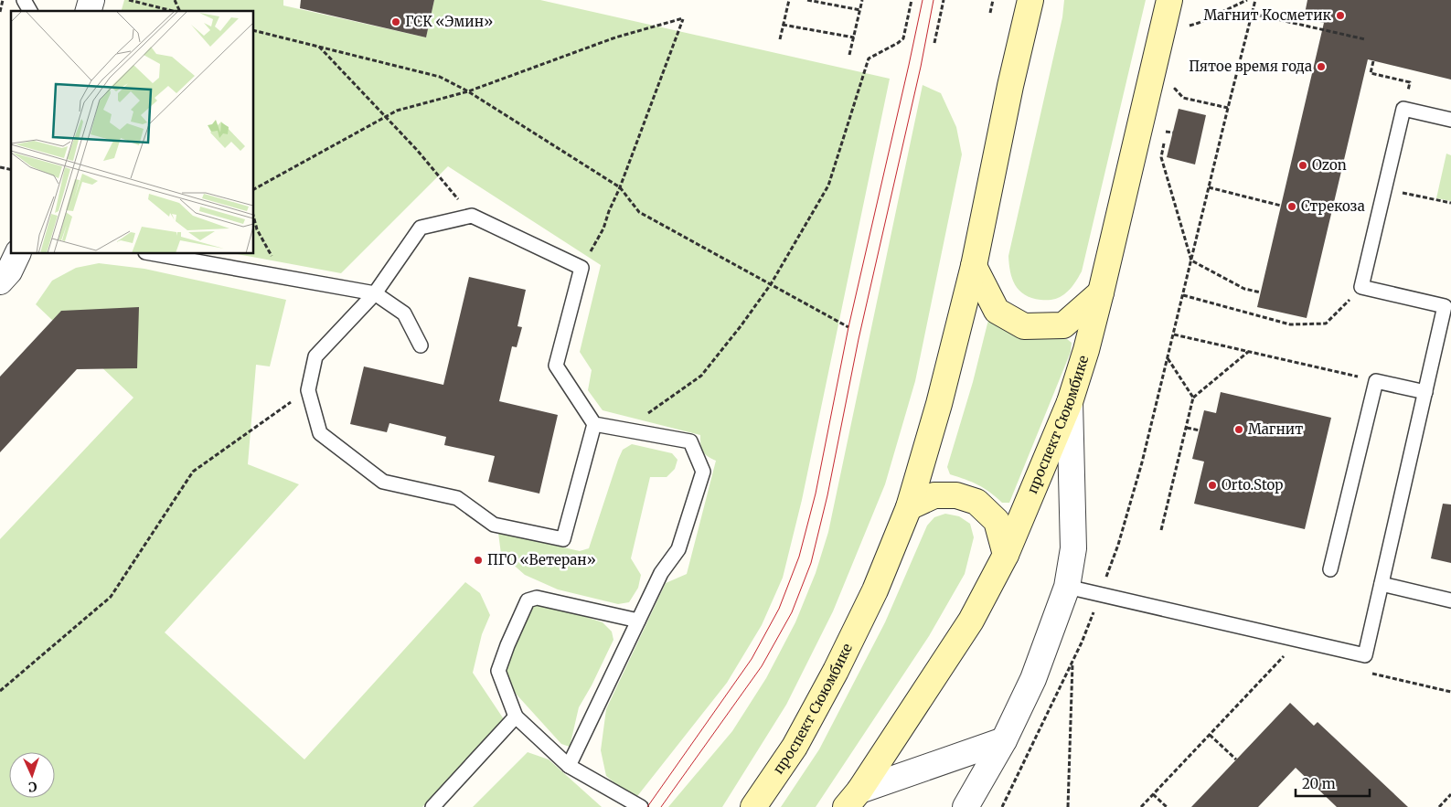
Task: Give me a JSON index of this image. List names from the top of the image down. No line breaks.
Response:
{"streets":{"main road":["проспект Сююмбике"]},"places":["Магнит Косметик","ГСК «Эмин»","Пятое время года","Ozon","Стрекоза","Магнит","Orto.Stop","ПГО «Ветеран»"],"scale_bar":"20 m","north":"bottom"}
